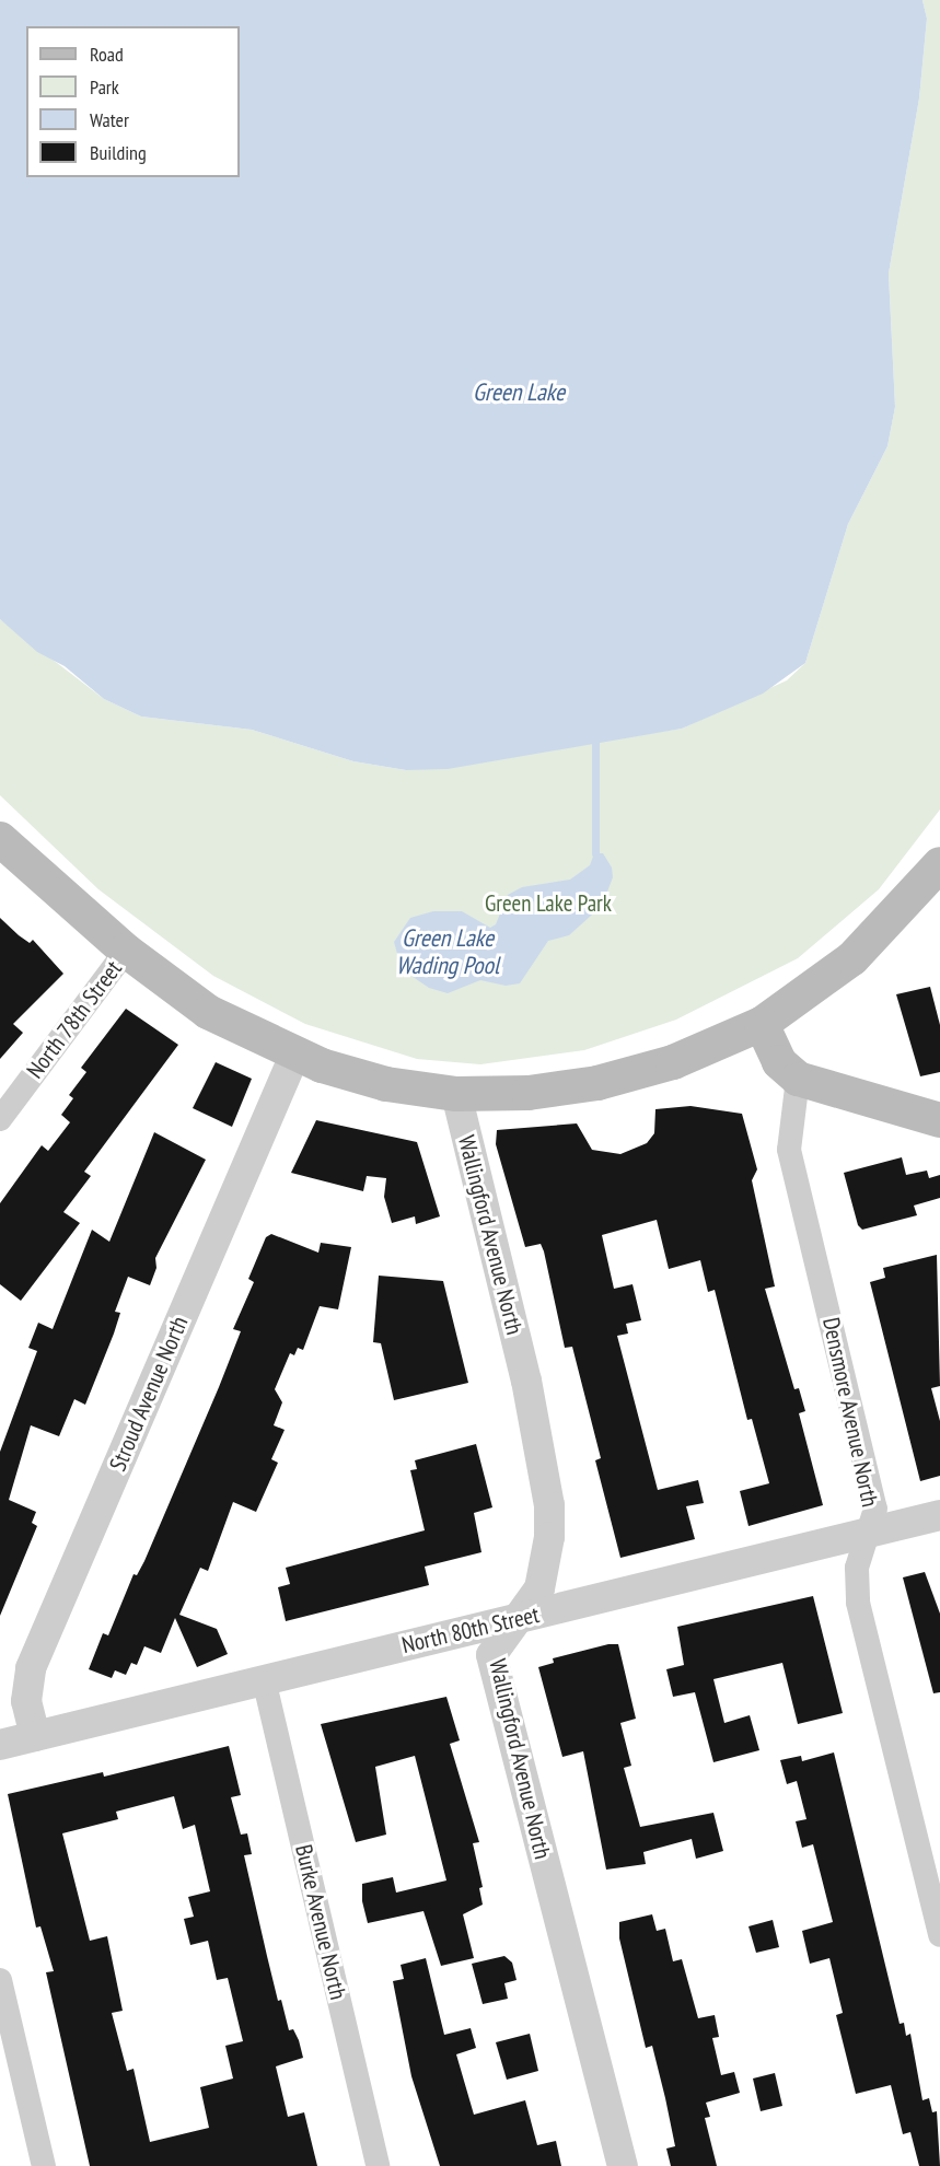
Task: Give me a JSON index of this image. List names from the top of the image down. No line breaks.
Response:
{"streets":{"street":["North 78th Street","Wallingford Avenue North","Stroud Avenue North","Densmore Avenue North","North 80th Street","Burke Avenue North"]},"crossings":[["Wallingford Avenue North","North 80th Street"],["Stroud Avenue North","North 80th Street"],["Densmore Avenue North","North 80th Street"],["North 80th Street","Burke Avenue North"]],"water":["Green Lake","Green Lake Wading Pool"],"parks":["Green Lake Park"],"legend":["Road","Park","Water","Building"]}
